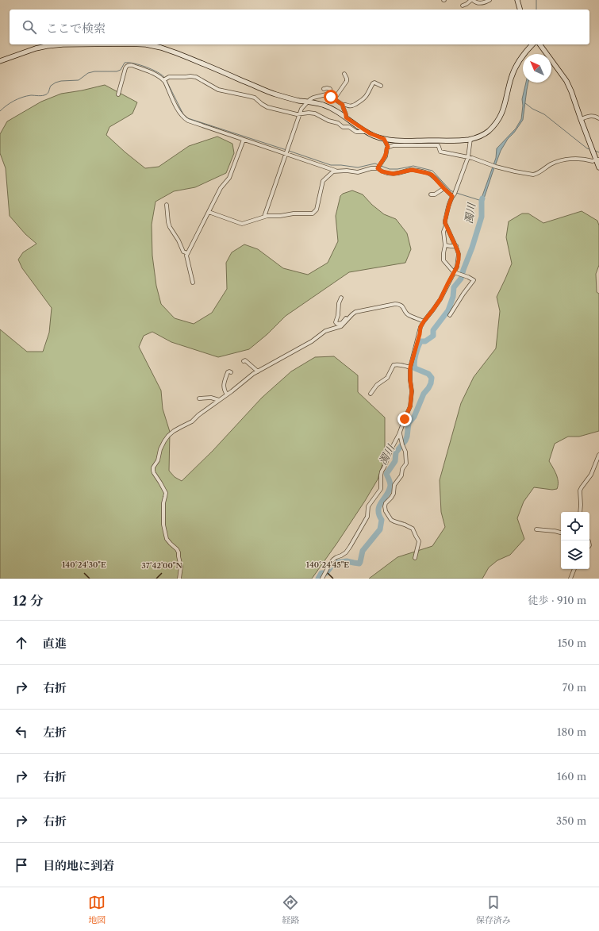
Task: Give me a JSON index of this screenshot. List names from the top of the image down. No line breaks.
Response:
{"water":["濁川"],"north":"top left","page":{"search":"ここで検索","heading":["12 分","徒歩 · 910 m"],"list":[["直進","150 m"],["右折","70 m"],["左折","180 m"],["右折","160 m"],["右折","350 m"],"目的地に到着"],"nav":["地図","経路","保存済み"]},"coordinates":["140°24'30\"E","140°24'45\"E","37°42'00\"N"]}
